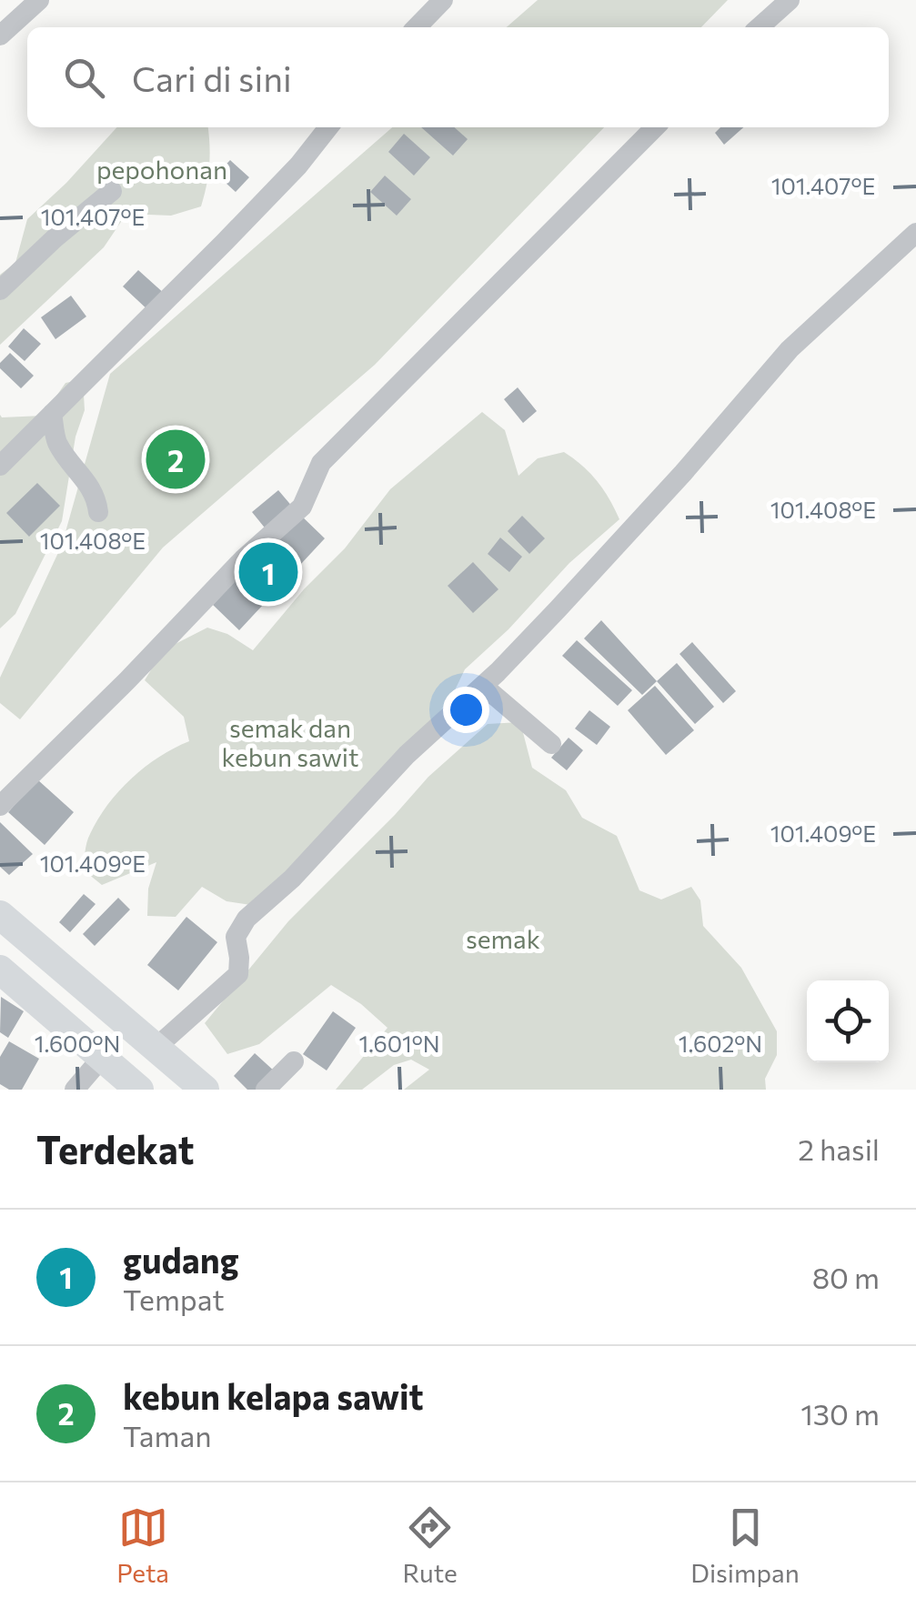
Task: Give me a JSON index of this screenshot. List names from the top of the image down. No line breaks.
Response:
{"parks":["pepohonan","semak dan kebun sawit","semak"],"page":{"search":"Cari di sini","pins":["2","1"],"heading":["Terdekat","2 hasil"],"list":[{"mark":"1","name":"gudang","note":"Tempat","value":"80 m"},{"mark":"2","name":"kebun kelapa sawit","note":"Taman","value":"130 m"}],"nav":["Peta","Rute","Disimpan"]},"coordinates":["101.407°E","101.408°E","101.409°E","1.600°N","1.601°N","1.602°N"]}
